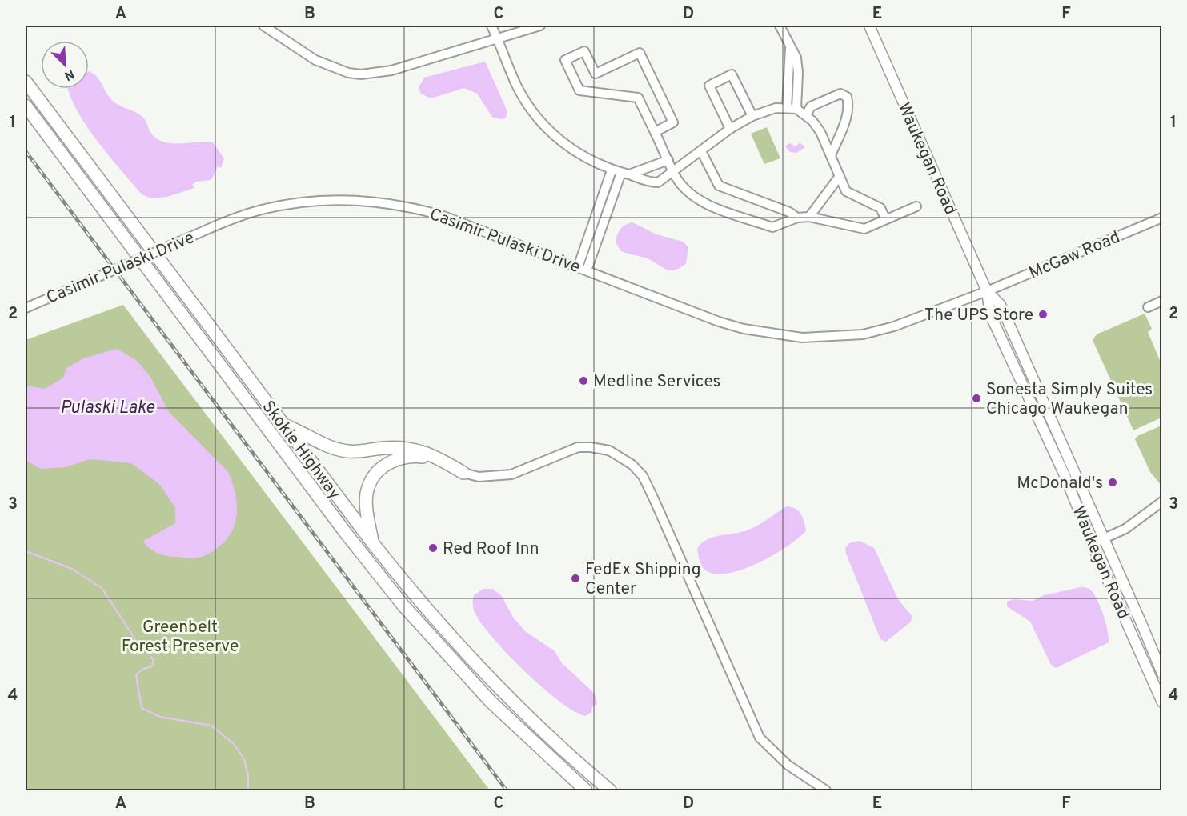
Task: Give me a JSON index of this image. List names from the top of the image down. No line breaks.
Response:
{"streets":{"highway":["Skokie Highway"],"main road":["Waukegan Road"],"street":["Casimir Pulaski Drive","McGaw Road"]},"crossings":[["Waukegan Road","Casimir Pulaski Drive"],["Waukegan Road","McGaw Road"],["Casimir Pulaski Drive","McGaw Road"]],"water":["Pulaski Lake"],"parks":["Greenbelt Forest Preserve"],"places":["The UPS Store","Medline Services","Sonesta Simply Suites Chicago Waukegan","McDonald's","Red Roof Inn","FedEx Shipping Center"],"north":"bottom right","grid":{"columns":["A","B","C","D","E","F"],"rows":["1","2","3","4"]}}
